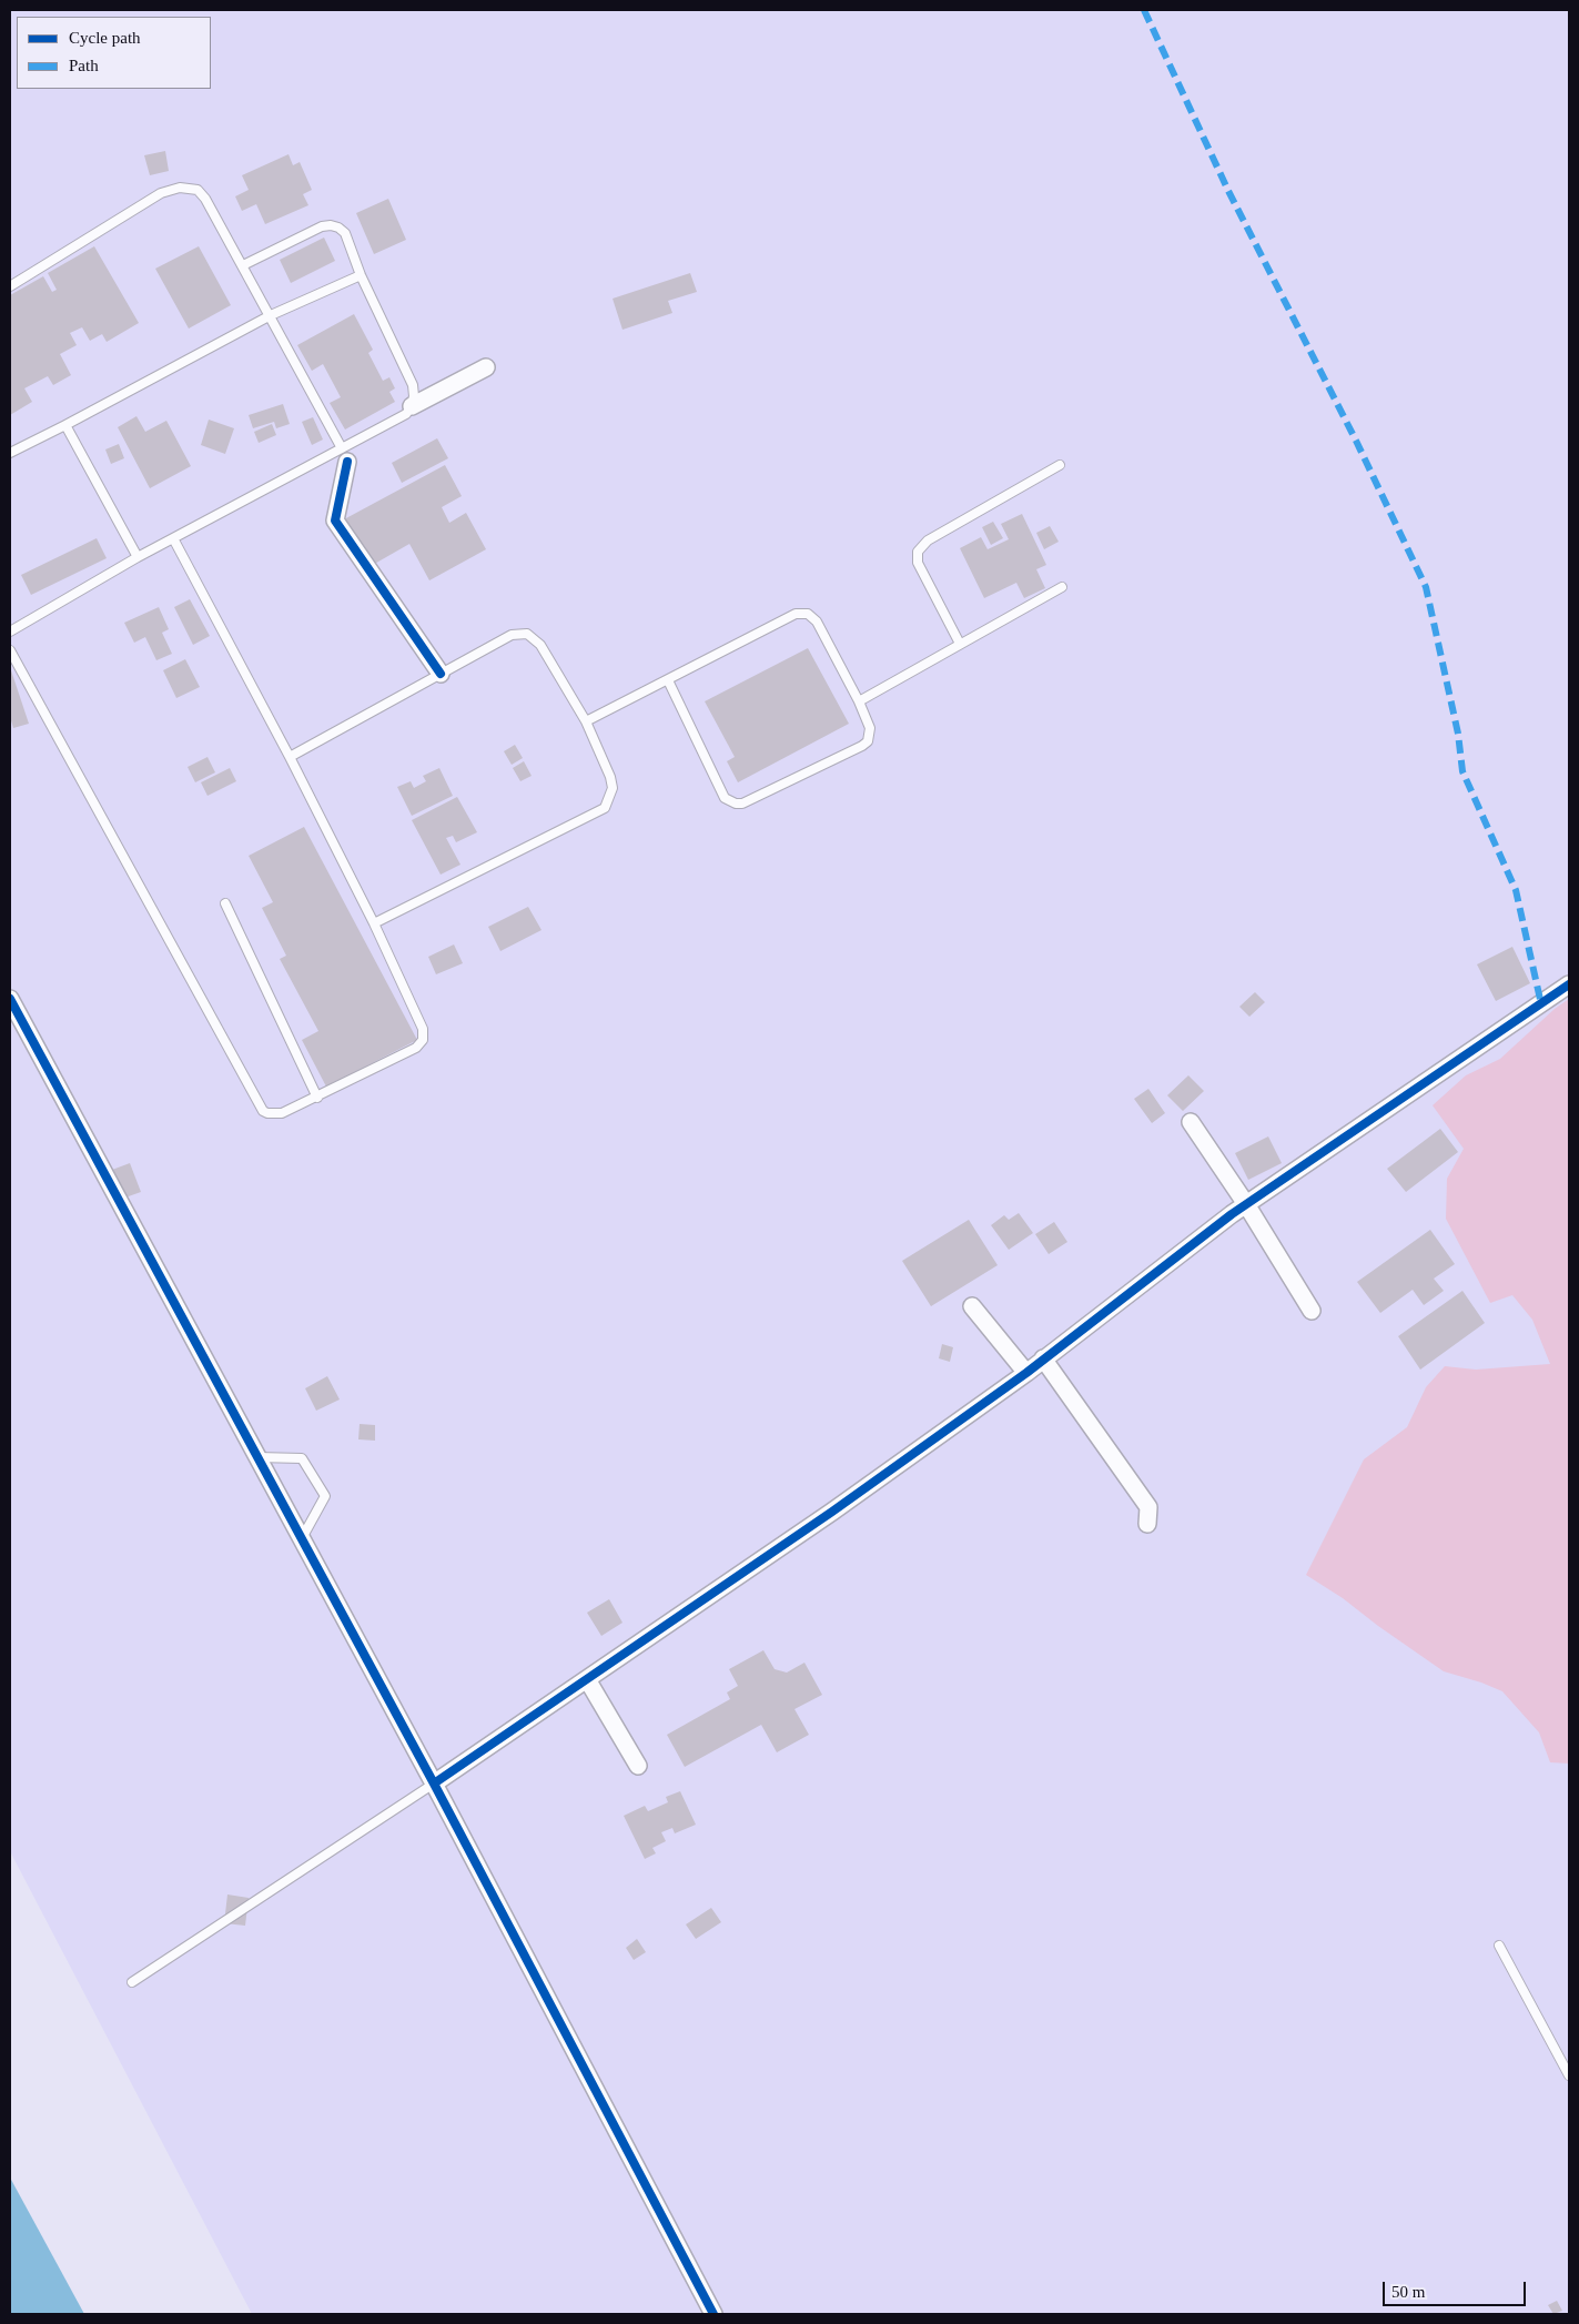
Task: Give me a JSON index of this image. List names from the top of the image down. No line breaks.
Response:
{"legend":["Cycle path","Path"],"scale_bar":"50 m"}
